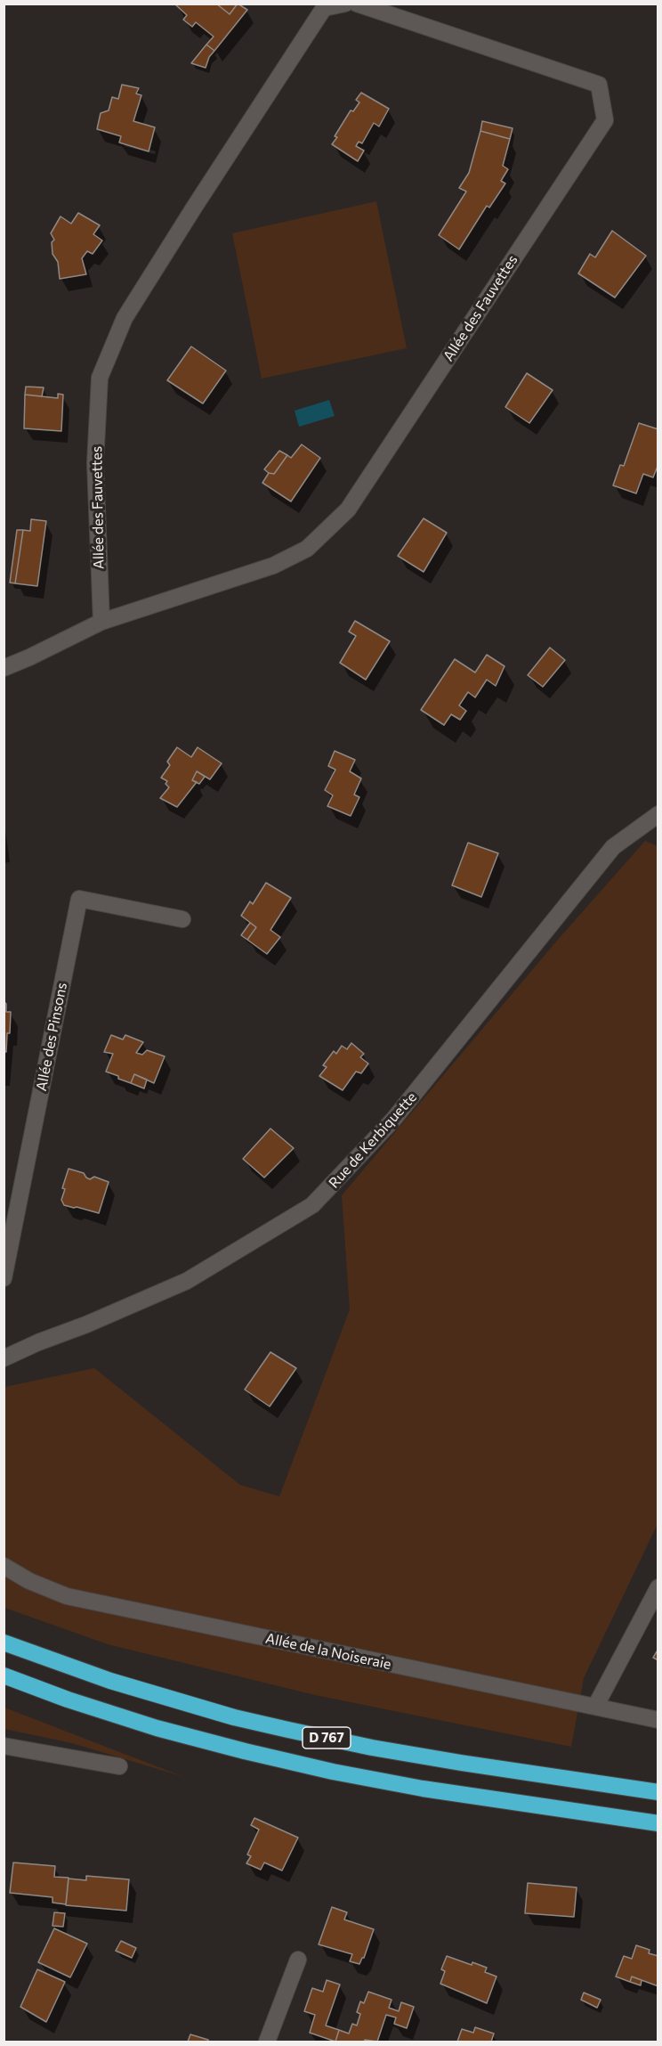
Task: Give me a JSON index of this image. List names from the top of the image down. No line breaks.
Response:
{"streets":{"highway":["D 767"],"street":["Allée des Fauvettes","Allée des Pinsons","Rue de Kerbiquette","Allée de la Noiseraie"]}}
